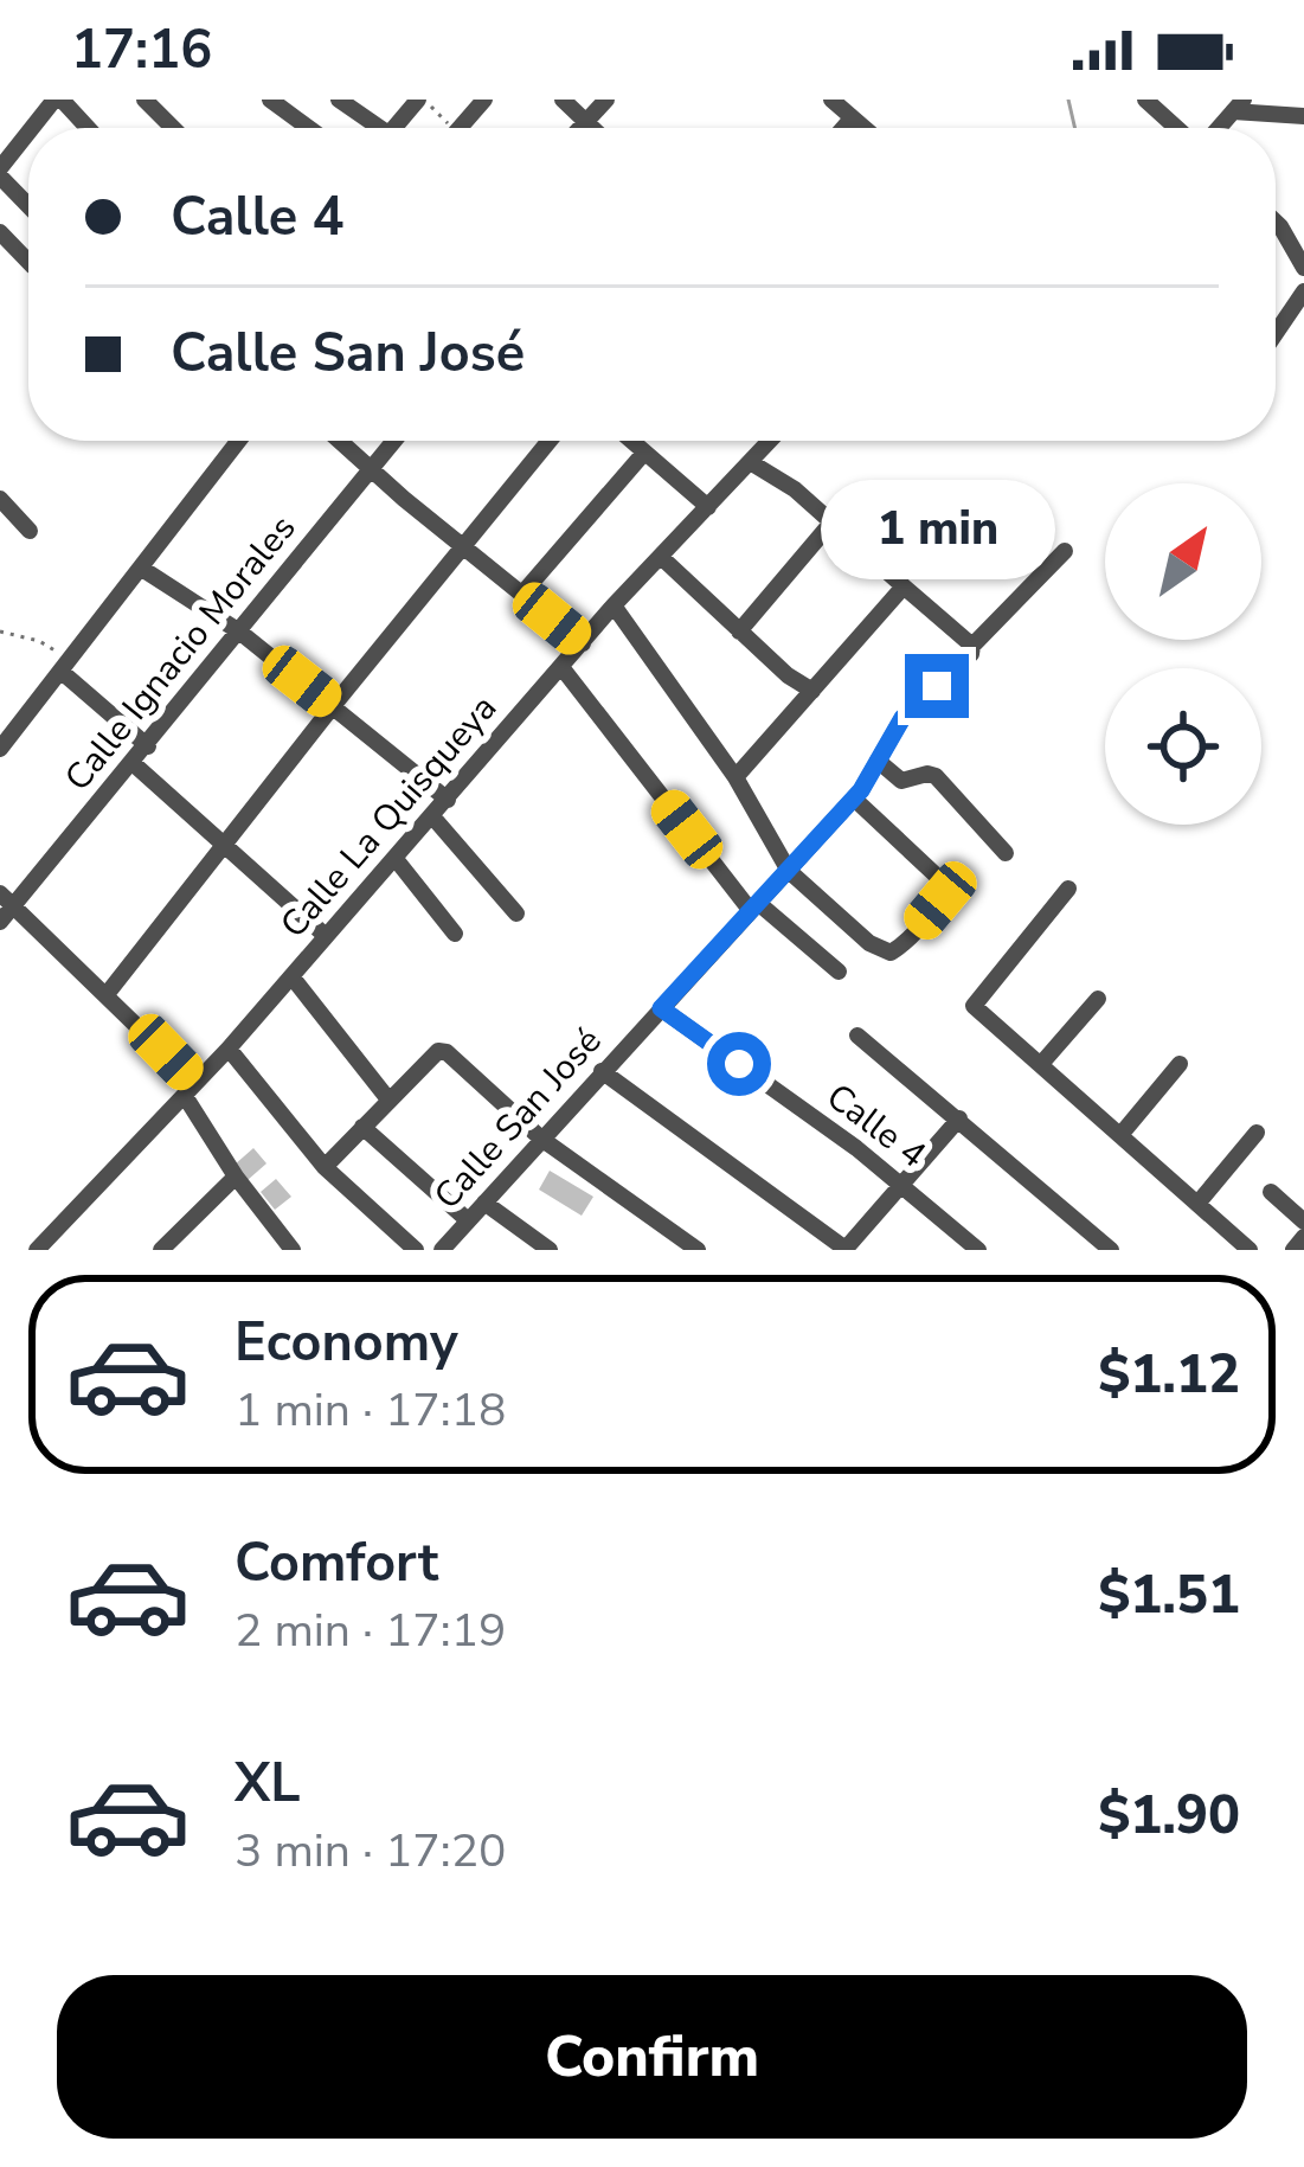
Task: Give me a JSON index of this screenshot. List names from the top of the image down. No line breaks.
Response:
{"streets":{"street":["Calle Ignacio Morales","Calle La Quisqueya","Calle San José","Calle 4"]},"crossings":[["Calle San José","Calle 4"]],"north":"top right","page":{"status":"17:16","banner":["Calle 4","Calle San José"],"bubble":"1 min","list":[{"name":"Economy","note":"1 min · 17:18","value":"$1.12"},{"name":"Comfort","note":"2 min · 17:19","value":"$1.51"},{"name":"XL","note":"3 min · 17:20","value":"$1.90"}],"buttons":"Confirm"}}
